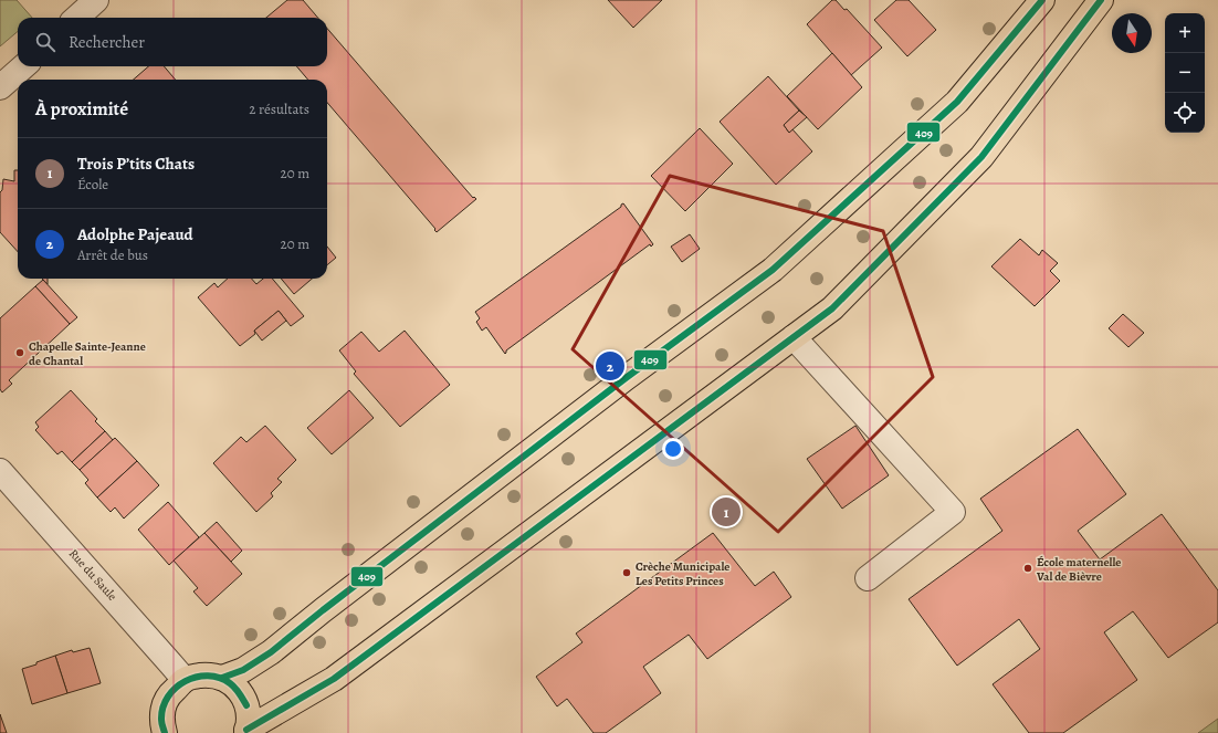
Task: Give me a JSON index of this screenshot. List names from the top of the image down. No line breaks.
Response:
{"streets":{"street":["Rue du Saule"]},"places":["Chapelle Sainte-Jeanne de Chantal","École maternelle Val de Bièvre","Crèche Municipale Les Petits Princes"],"lines":["transit line 409"],"north":"bottom","page":{"map_buttons":["+","−"],"search":"Rechercher","heading":["À proximité","2 résultats"],"list":[{"mark":"1","name":"Trois P’tits Chats","note":"École","value":"20 m"},{"mark":"2","name":"Adolphe Pajeaud","note":"Arrêt de bus","value":"20 m"}],"pins":["2","1"]}}
